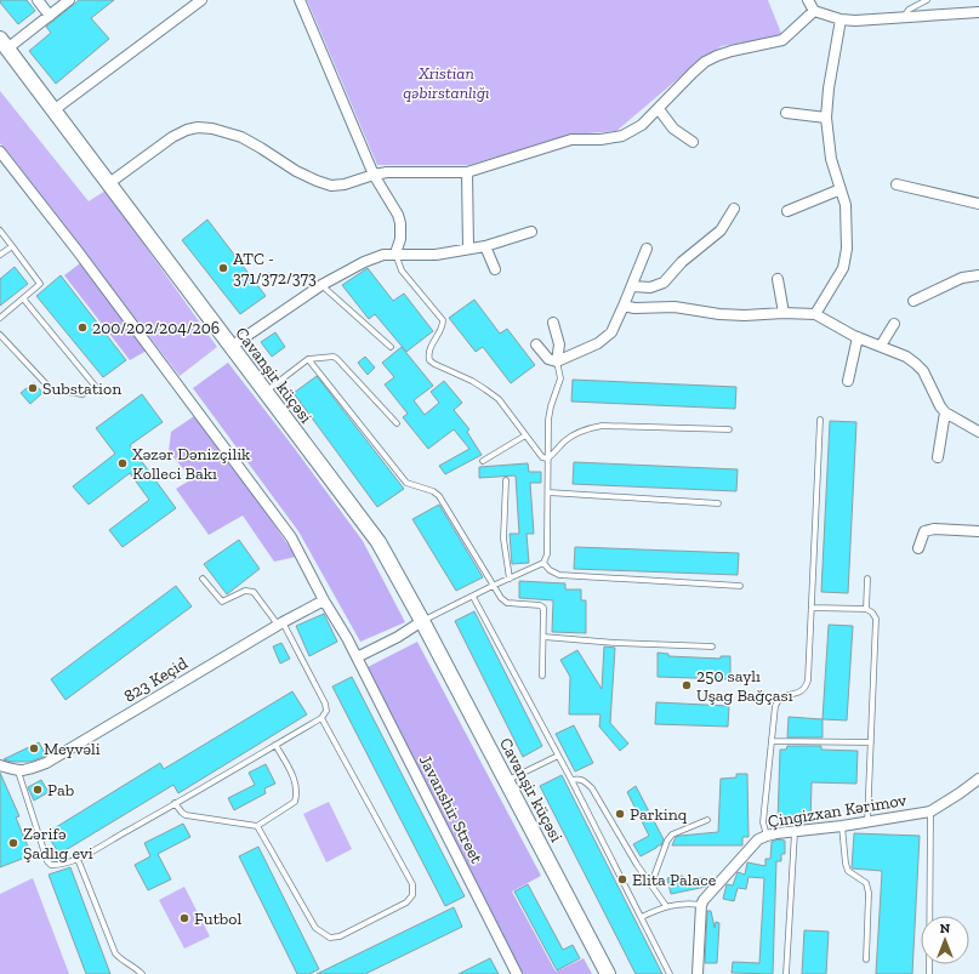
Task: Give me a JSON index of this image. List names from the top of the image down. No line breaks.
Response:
{"streets":{"street":["Cavanşir küçəsi","823 Keçid","Javanshir Street","Çingizxan Kərimov"]},"parks":["Xristian qəbirstanlığı"],"places":["ATC - 371/372/373","200/202/204/206","Substation","Xəzər Dənizçilik Kolleci Bakı","250 saylı Uşag Bağçası","Meyvəli","Pab","Parkinq","Zərifə Şadlıg evi","Elita Palace","Futbol"],"north":"top"}
